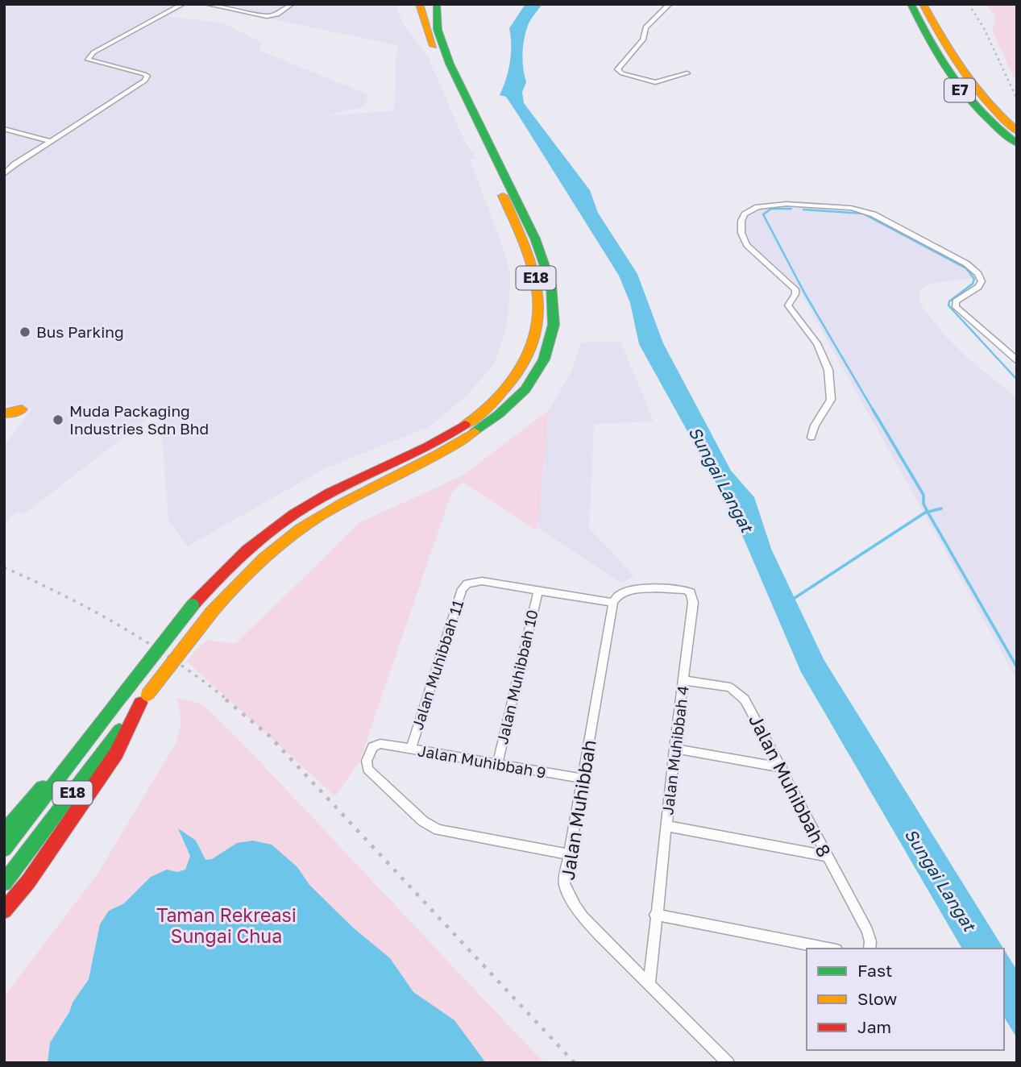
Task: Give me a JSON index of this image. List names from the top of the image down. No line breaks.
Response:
{"streets":{"main road":["E7","E18"],"street":["Jalan Muhibbah 11","Jalan Muhibbah 10","Jalan Muhibbah 4","Jalan Muhibbah 9","Jalan Muhibbah 8","Jalan Muhibbah"]},"crossings":[["Jalan Muhibbah 11","Jalan Muhibbah 10"],["Jalan Muhibbah 11","Jalan Muhibbah 9"],["Jalan Muhibbah 10","Jalan Muhibbah 9"],["Jalan Muhibbah 4","Jalan Muhibbah 8"],["Jalan Muhibbah 4","Jalan Muhibbah"],["Jalan Muhibbah 9","Jalan Muhibbah"]],"water":["Sungai Langat"],"parks":["Taman Rekreasi Sungai Chua"],"places":["Bus Parking","Muda Packaging Industries Sdn Bhd"],"legend":["Fast","Slow","Jam"]}
